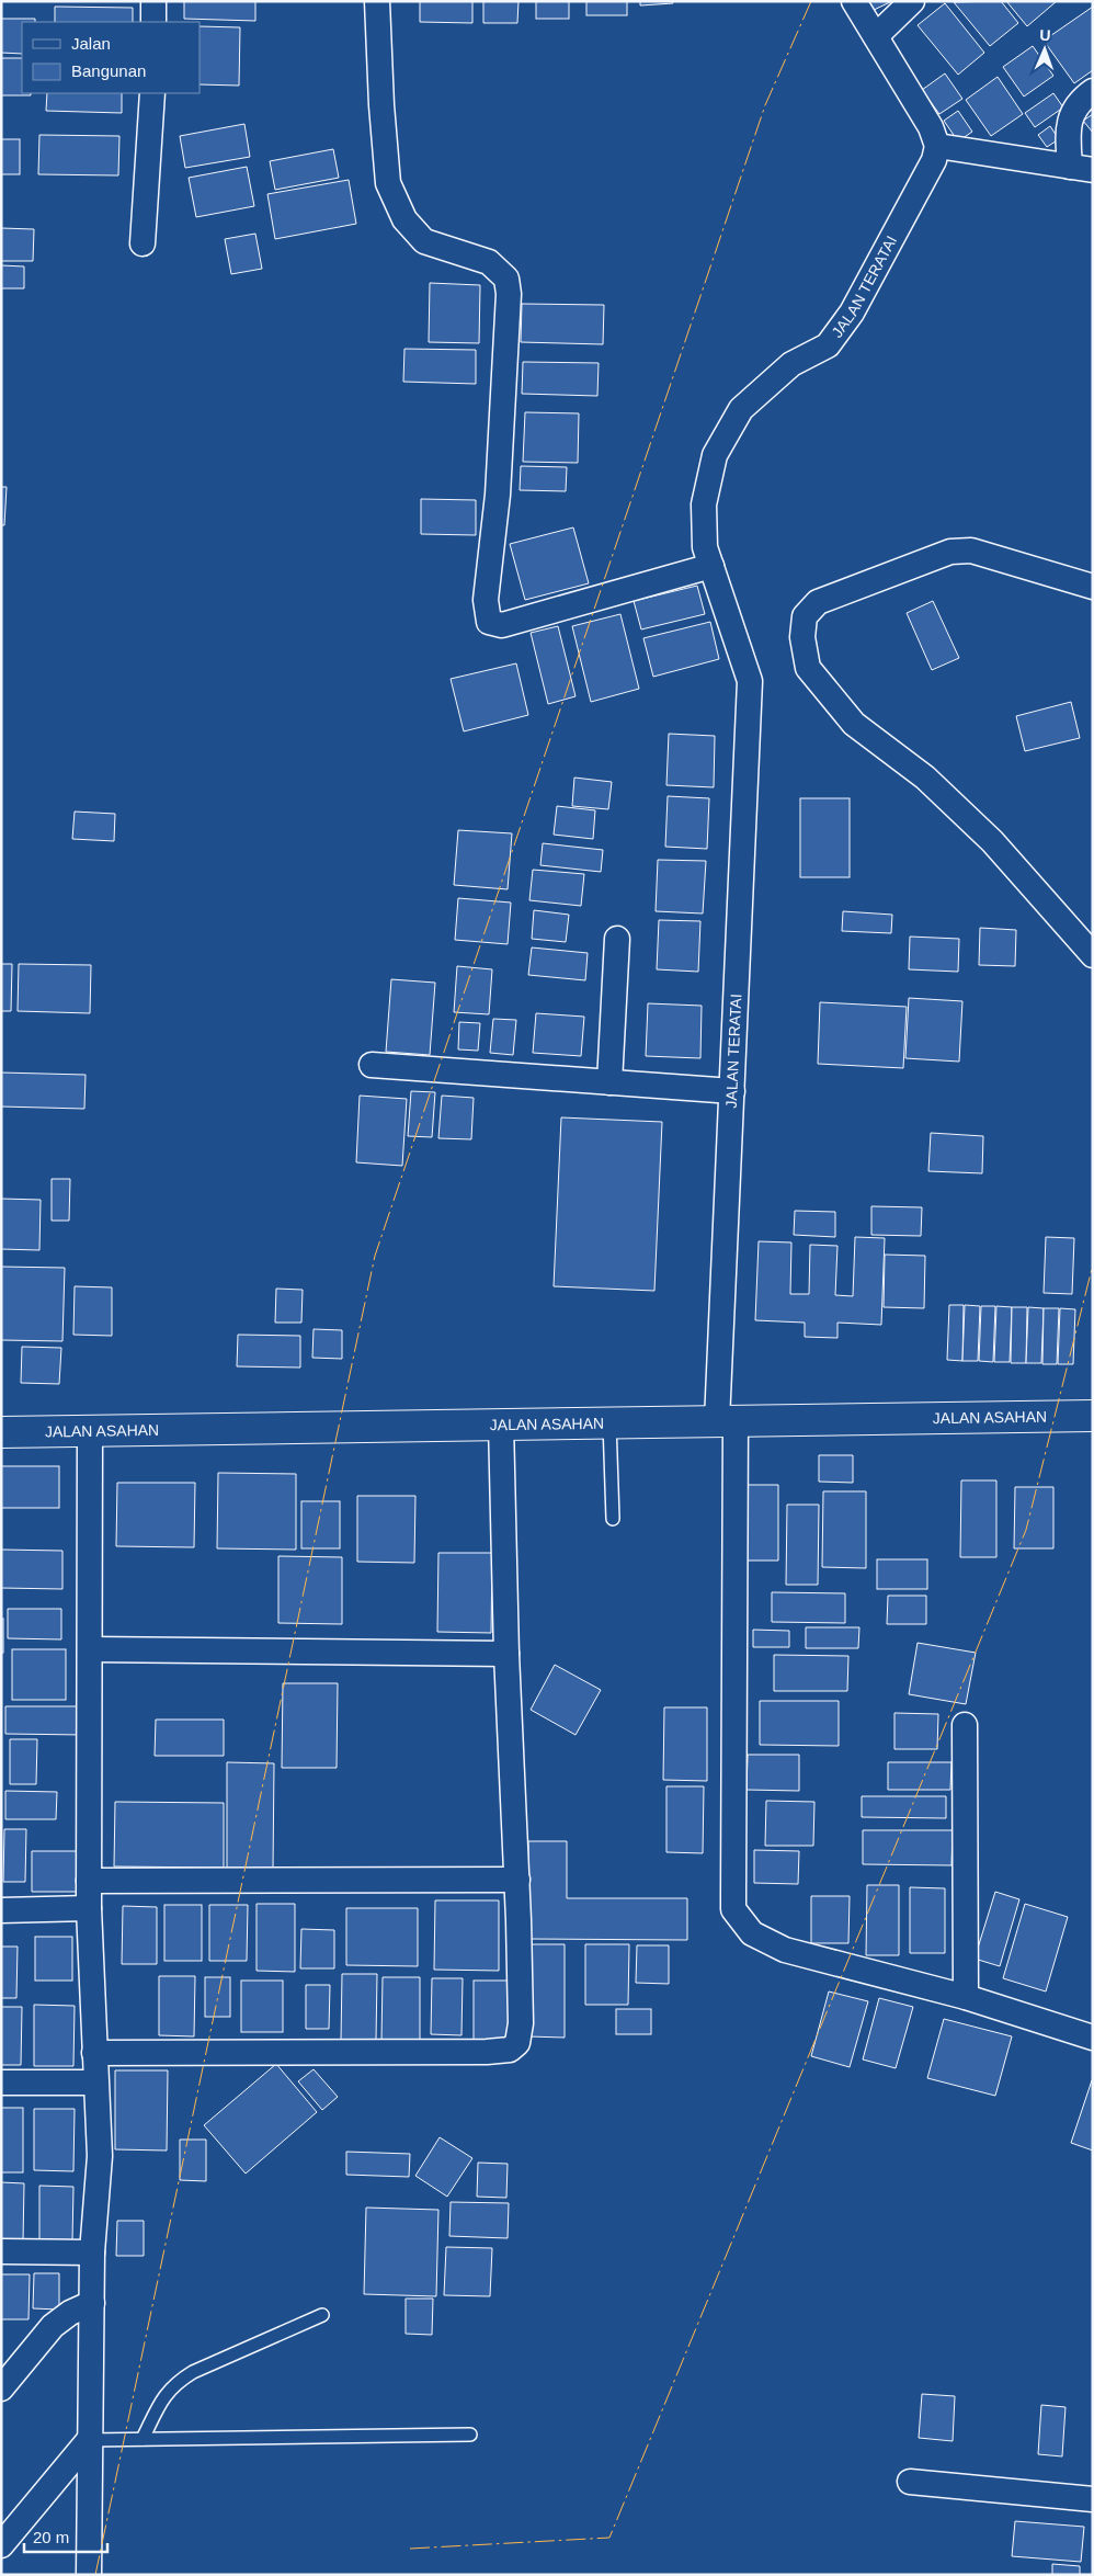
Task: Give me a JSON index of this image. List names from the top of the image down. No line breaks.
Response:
{"streets":{"main road":["JALAN ASAHAN"],"street":["JALAN TERATAI"]},"crossings":[["JALAN TERATAI","JALAN ASAHAN"]],"legend":["Jalan","Bangunan"],"scale_bar":"20 m","north":"top"}
